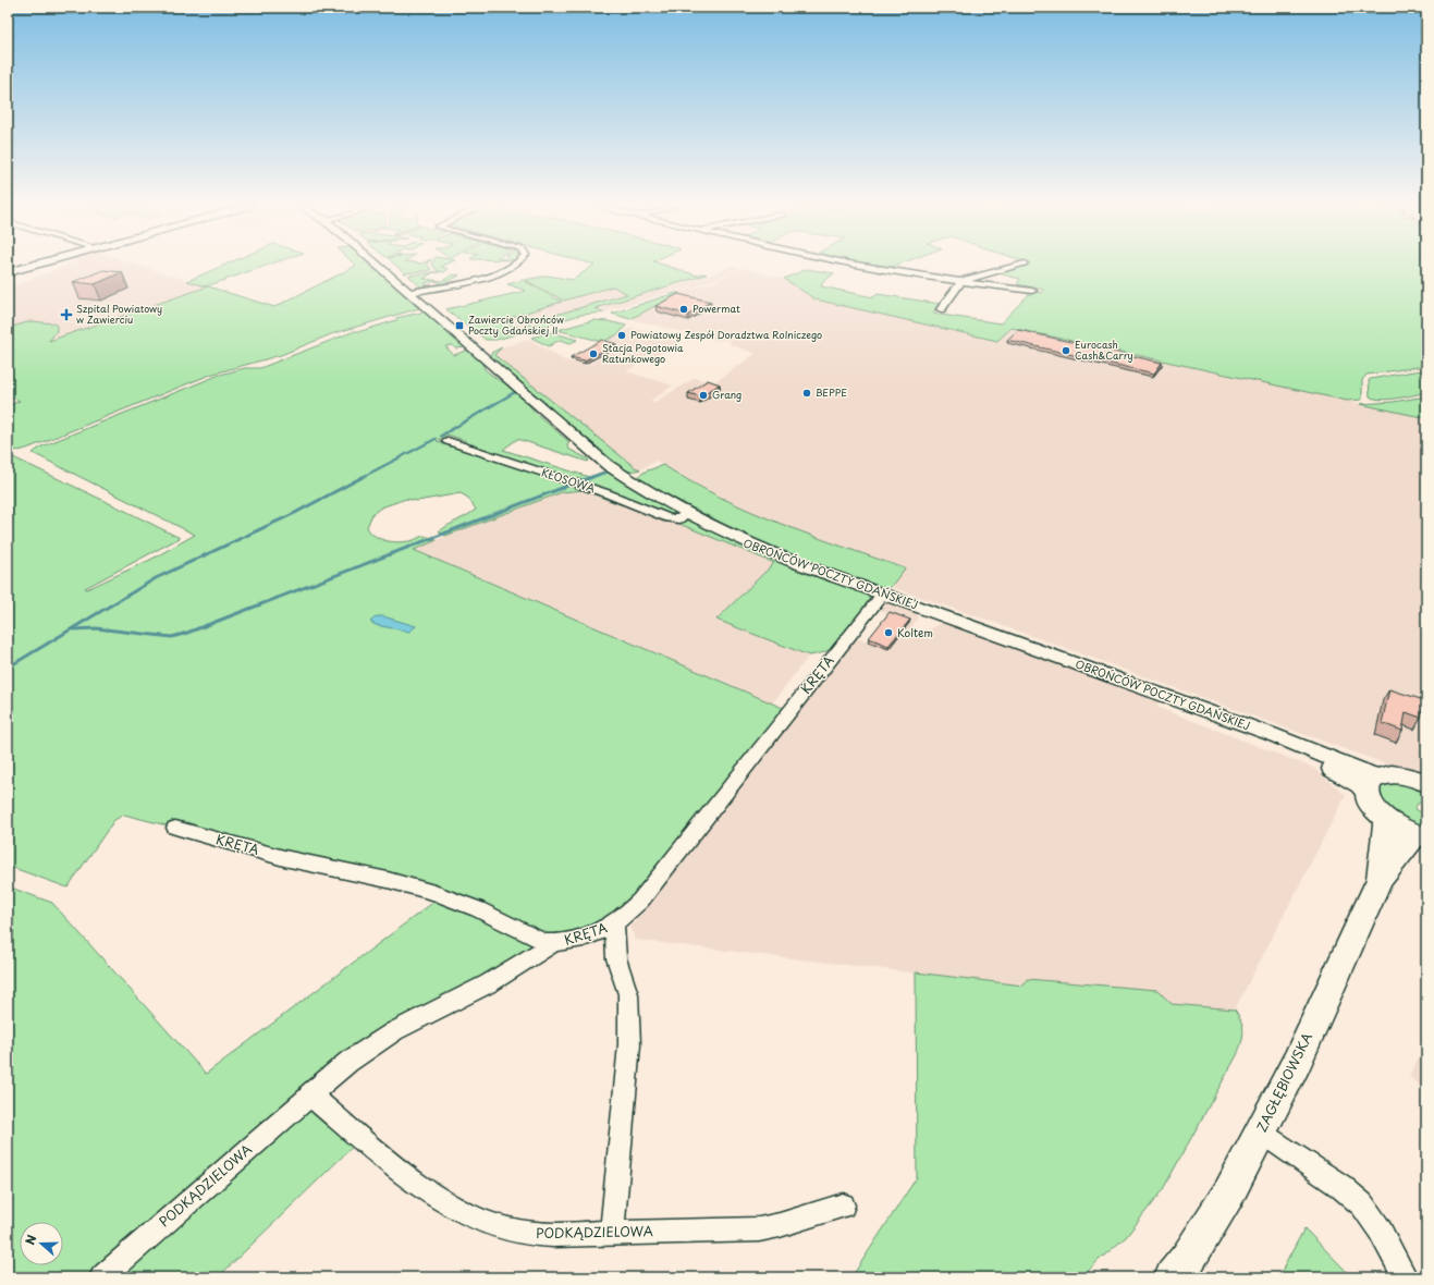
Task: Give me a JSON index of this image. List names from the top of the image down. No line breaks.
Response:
{"streets":{"main road":["ZAGŁĘBIOWSKA"],"street":["KŁOSOWA","OBROŃCÓW POCZTY GDAŃSKIEJ","KRĘTA","PODKĄDZIELOWA"]},"crossings":[["KŁOSOWA","OBROŃCÓW POCZTY GDAŃSKIEJ"],["OBROŃCÓW POCZTY GDAŃSKIEJ","KRĘTA"],["KRĘTA","PODKĄDZIELOWA"]],"places":{"other":["Powermat","Powiatowy Zespół Doradztwa Rolniczego","Eurocash Cash&Carry","Stacja Pogotowia Ratunkowego","BEPPE","Grang","Koltem"],"health":["Szpital Powiatowy w Zawierciu"],"transit":["Zawiercie Obrońców Poczty Gdańskiej II"]},"north":"left"}
